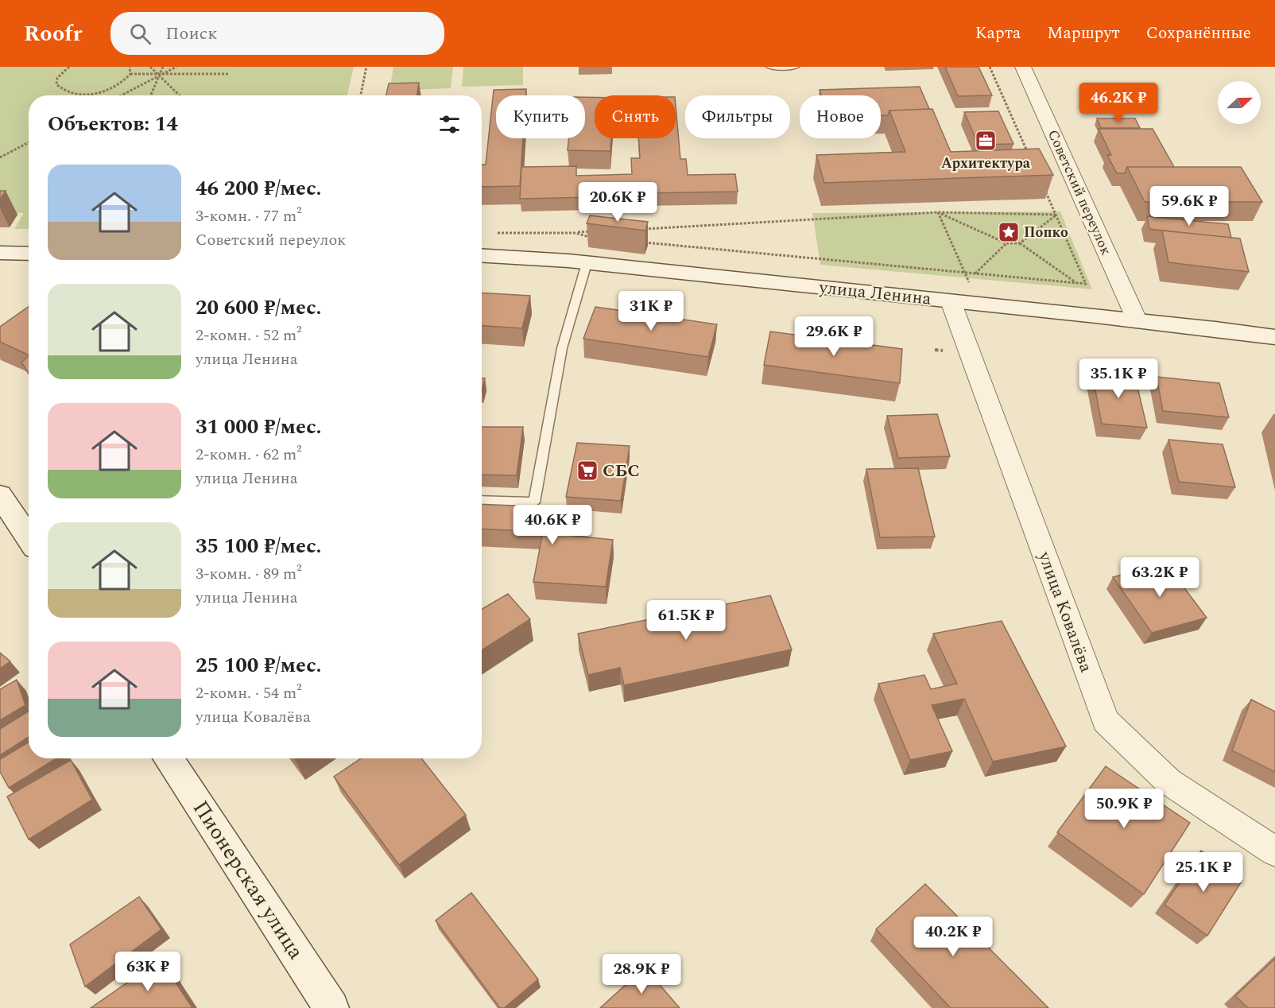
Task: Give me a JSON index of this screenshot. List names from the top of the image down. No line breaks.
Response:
{"streets":{"main road":["улица Ленина","Пионерская улица"],"street":["Советский переулок","улица Ковалёва"]},"crossings":[["Советский переулок","улица Ленина"],["улица Ленина","улица Ковалёва"]],"places":{"office":["Архитектура"],"place":["Попко"],"supermarket":["СБС"]},"north":"right","page":{"header":"Roofr","search":"Поиск","nav":["Карта","Маршрут","Сохранённые"],"price":["46.2K ₽","20.6K ₽","59.6K ₽","31K ₽","29.6K ₽","35.1K ₽","40.6K ₽","63.2K ₽","61.5K ₽","50.9K ₽","25.1K ₽","40.2K ₽","63K ₽","28.9K ₽"],"chip":["Купить","Снять","Фильтры","Новое"],"heading":"Объектов: 14","list":[{"name":"46 200 ₽/мес.","note":"3-комн. · 77 m² · Советский переулок"},{"name":"20 600 ₽/мес.","note":"2-комн. · 52 m² · улица Ленина"},{"name":"31 000 ₽/мес.","note":"2-комн. · 62 m² · улица Ленина"},{"name":"35 100 ₽/мес.","note":"3-комн. · 89 m² · улица Ленина"},{"name":"25 100 ₽/мес.","note":"2-комн. · 54 m² · улица Ковалёва"}]}}
